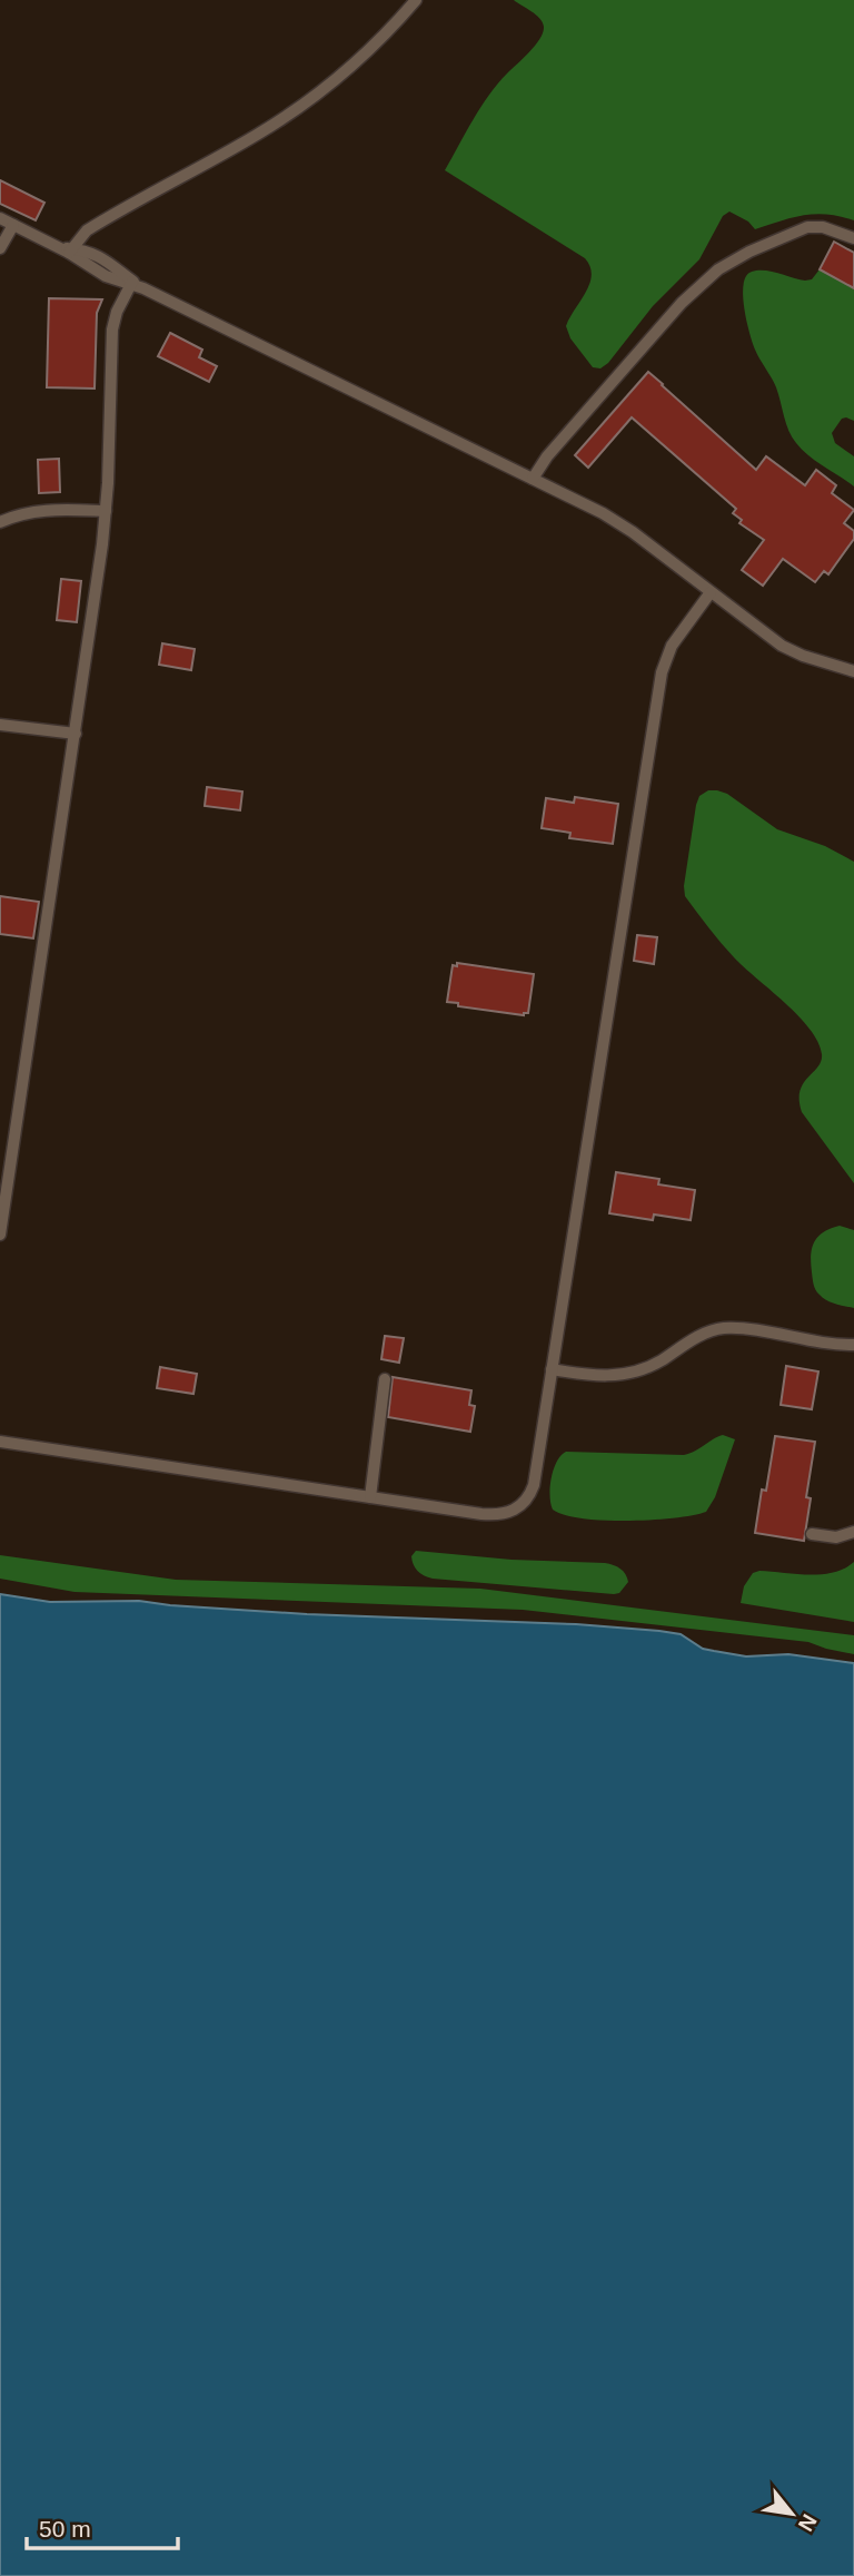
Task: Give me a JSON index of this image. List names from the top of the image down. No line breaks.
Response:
{"scale_bar":"50 m","north":"bottom right"}
